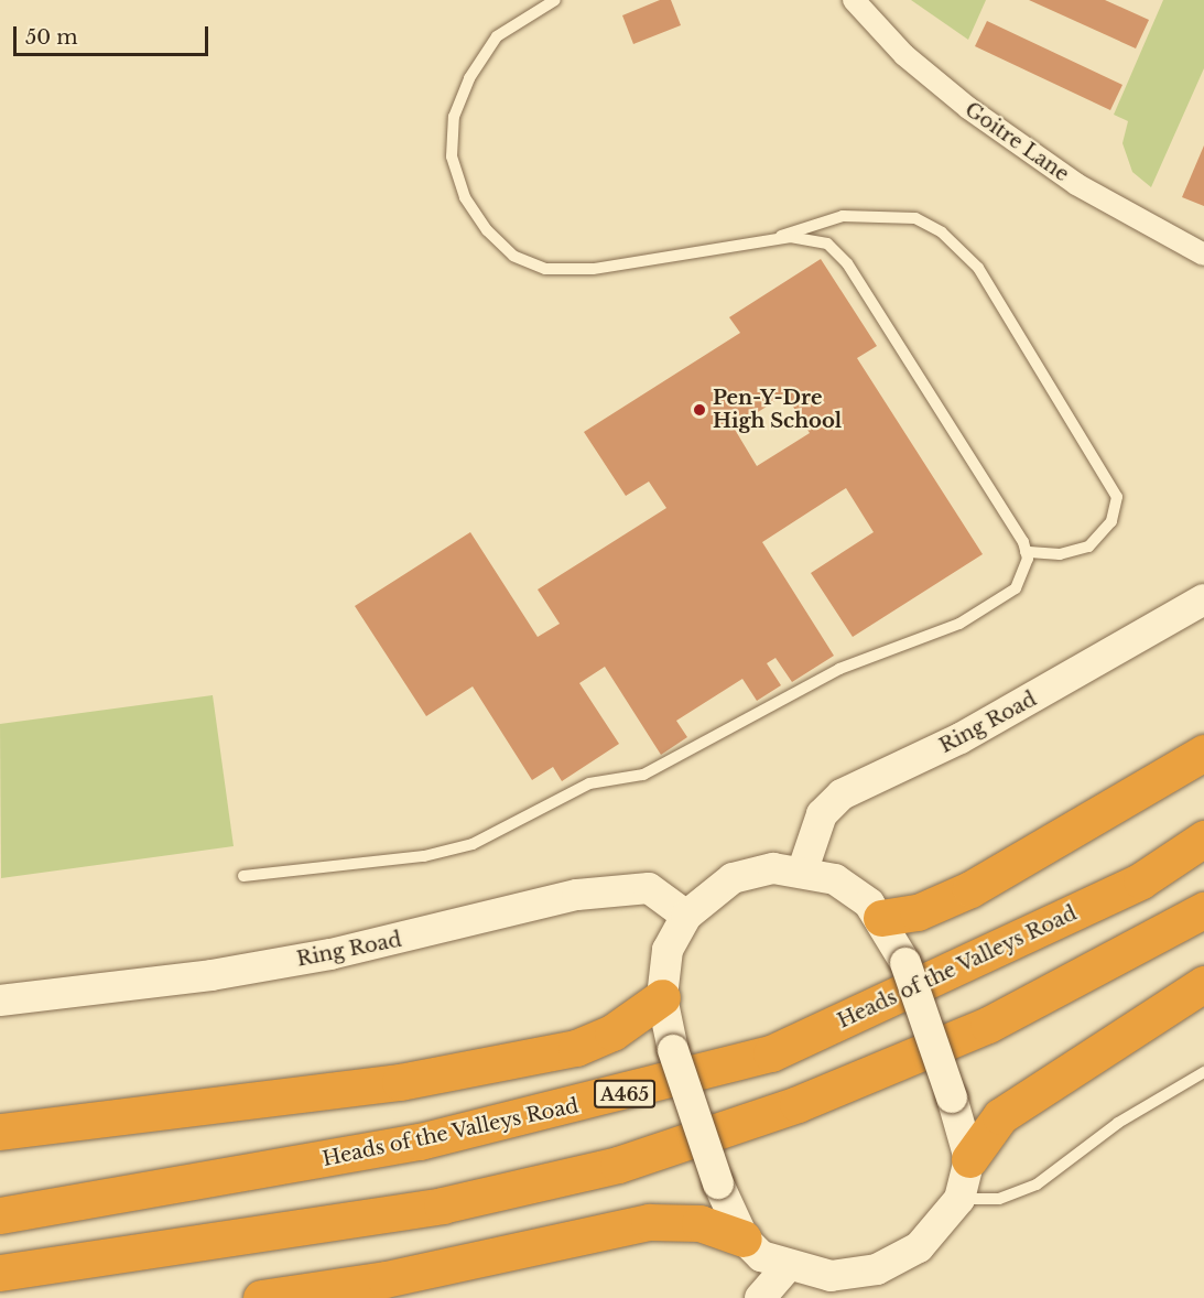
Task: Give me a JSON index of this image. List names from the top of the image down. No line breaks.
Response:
{"streets":{"highway":["Heads of the Valleys Road","A465"],"street":["Goitre Lane","Ring Road"]},"places":["Pen-Y-Dre High School"],"scale_bar":"50 m"}
